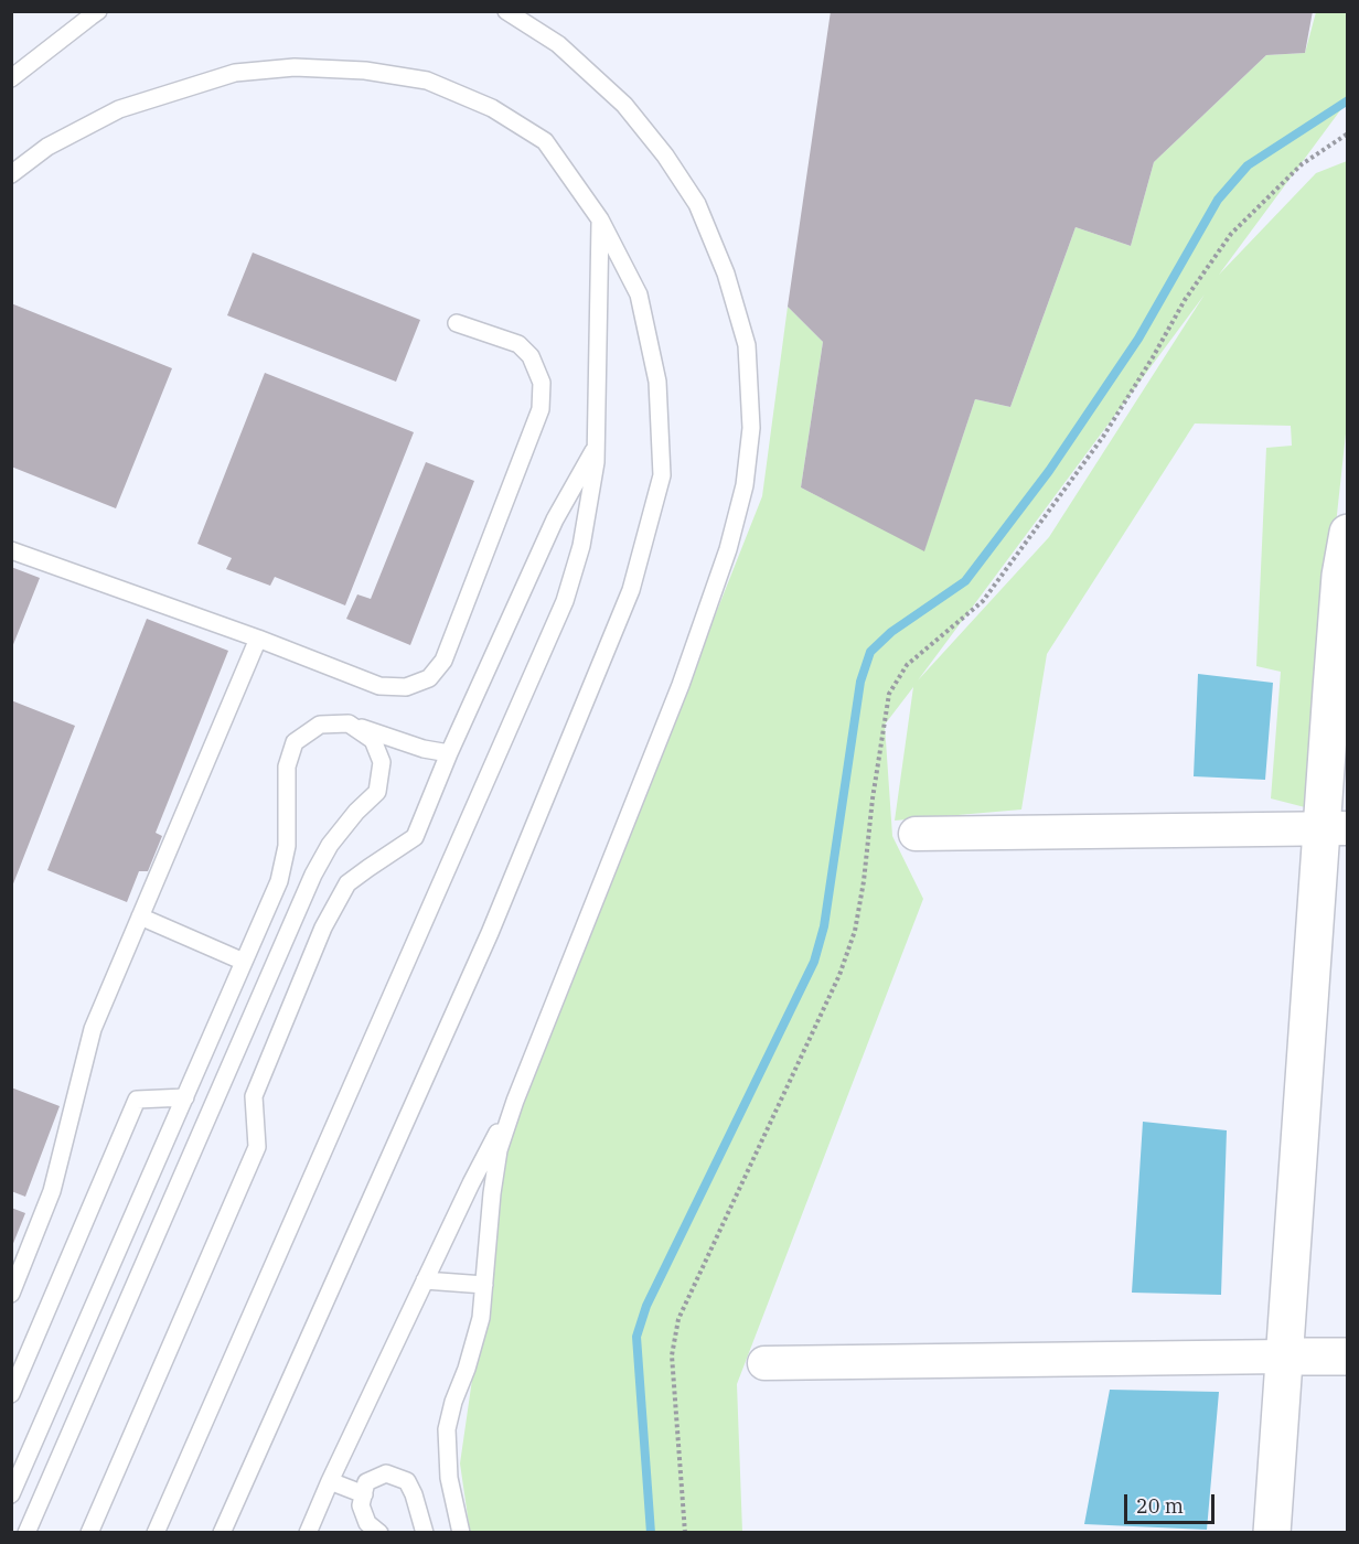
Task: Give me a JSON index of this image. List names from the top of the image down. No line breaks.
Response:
{"scale_bar":"20 m"}
